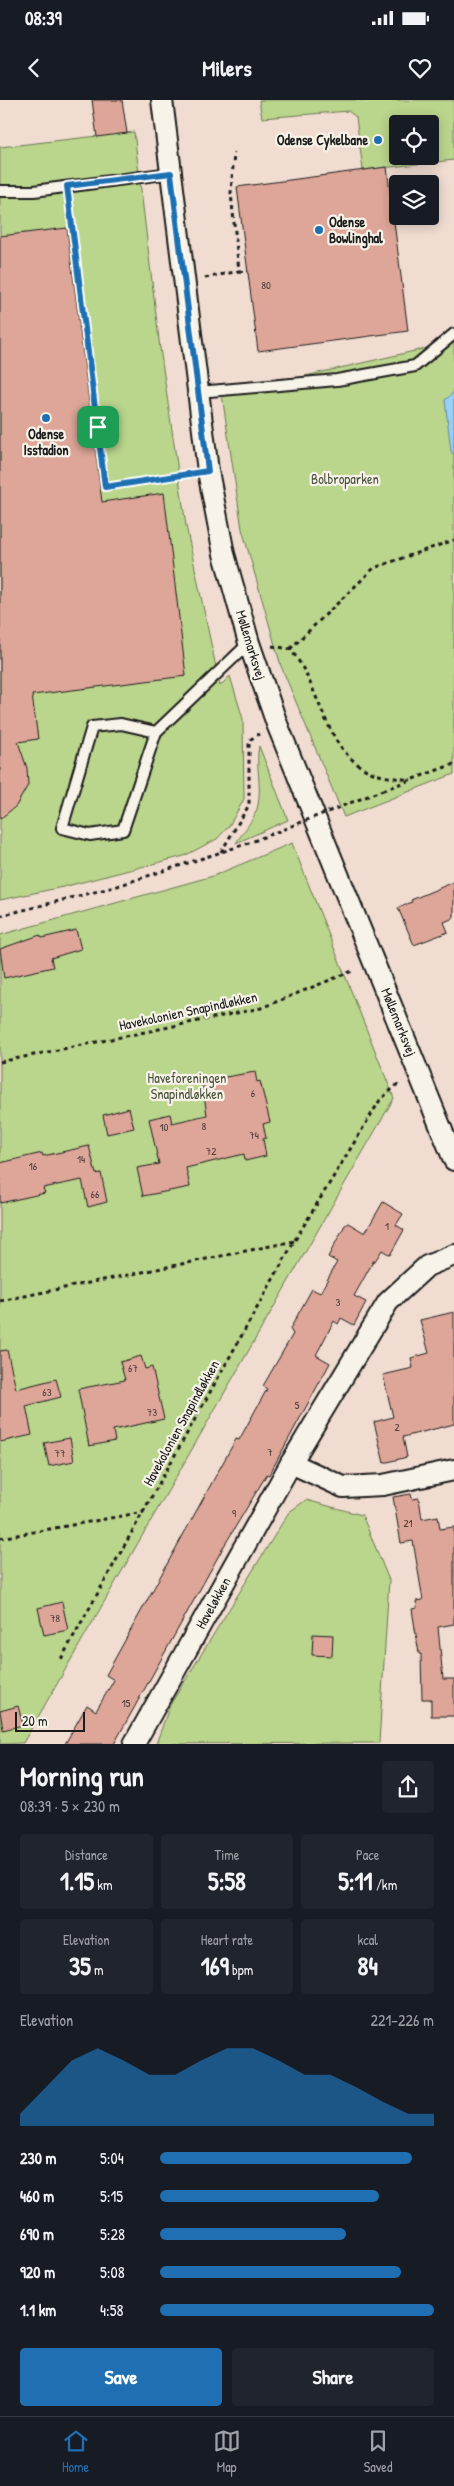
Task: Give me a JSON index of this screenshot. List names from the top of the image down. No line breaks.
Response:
{"streets":{"street":["Møllemarksvej","Haveløkken"],"path":["Havekolonien Snapindløkken"]},"crossings":[["Møllemarksvej","Havekolonien Snapindløkken"]],"parks":["Bolbroparken","Haveforeningen Snapindløkken"],"places":["Odense Cykelbane","Odense Bowlinghal","Odense Isstadion"],"house_numbers":["80","6","8","10","74","72","14","16","66","1","3","67","63","5","73","2","7","77","9","21","78","15"],"scale_bar":"20 m","page":{"status":"08:39","header":"Milers","scale":"20 m","heading":["Morning run","08:39 · 5 × 230 m"],"stats":[["Distance","1.15 km"],["Time","5:58"],["Pace","5:11 /km"],["Elevation","35 m"],["Heart rate","169 bpm"],["kcal","84"]],"chart":["Elevation","221–226 m"],"list":[{"name":"230 m","note":"5:04"},{"name":"460 m","note":"5:15"},{"name":"690 m","note":"5:28"},{"name":"920 m","note":"5:08"},{"name":"1.1 km","note":"4:58"}],"buttons":["Save","Share"],"tabs":["Home","Map","Saved"]}}
